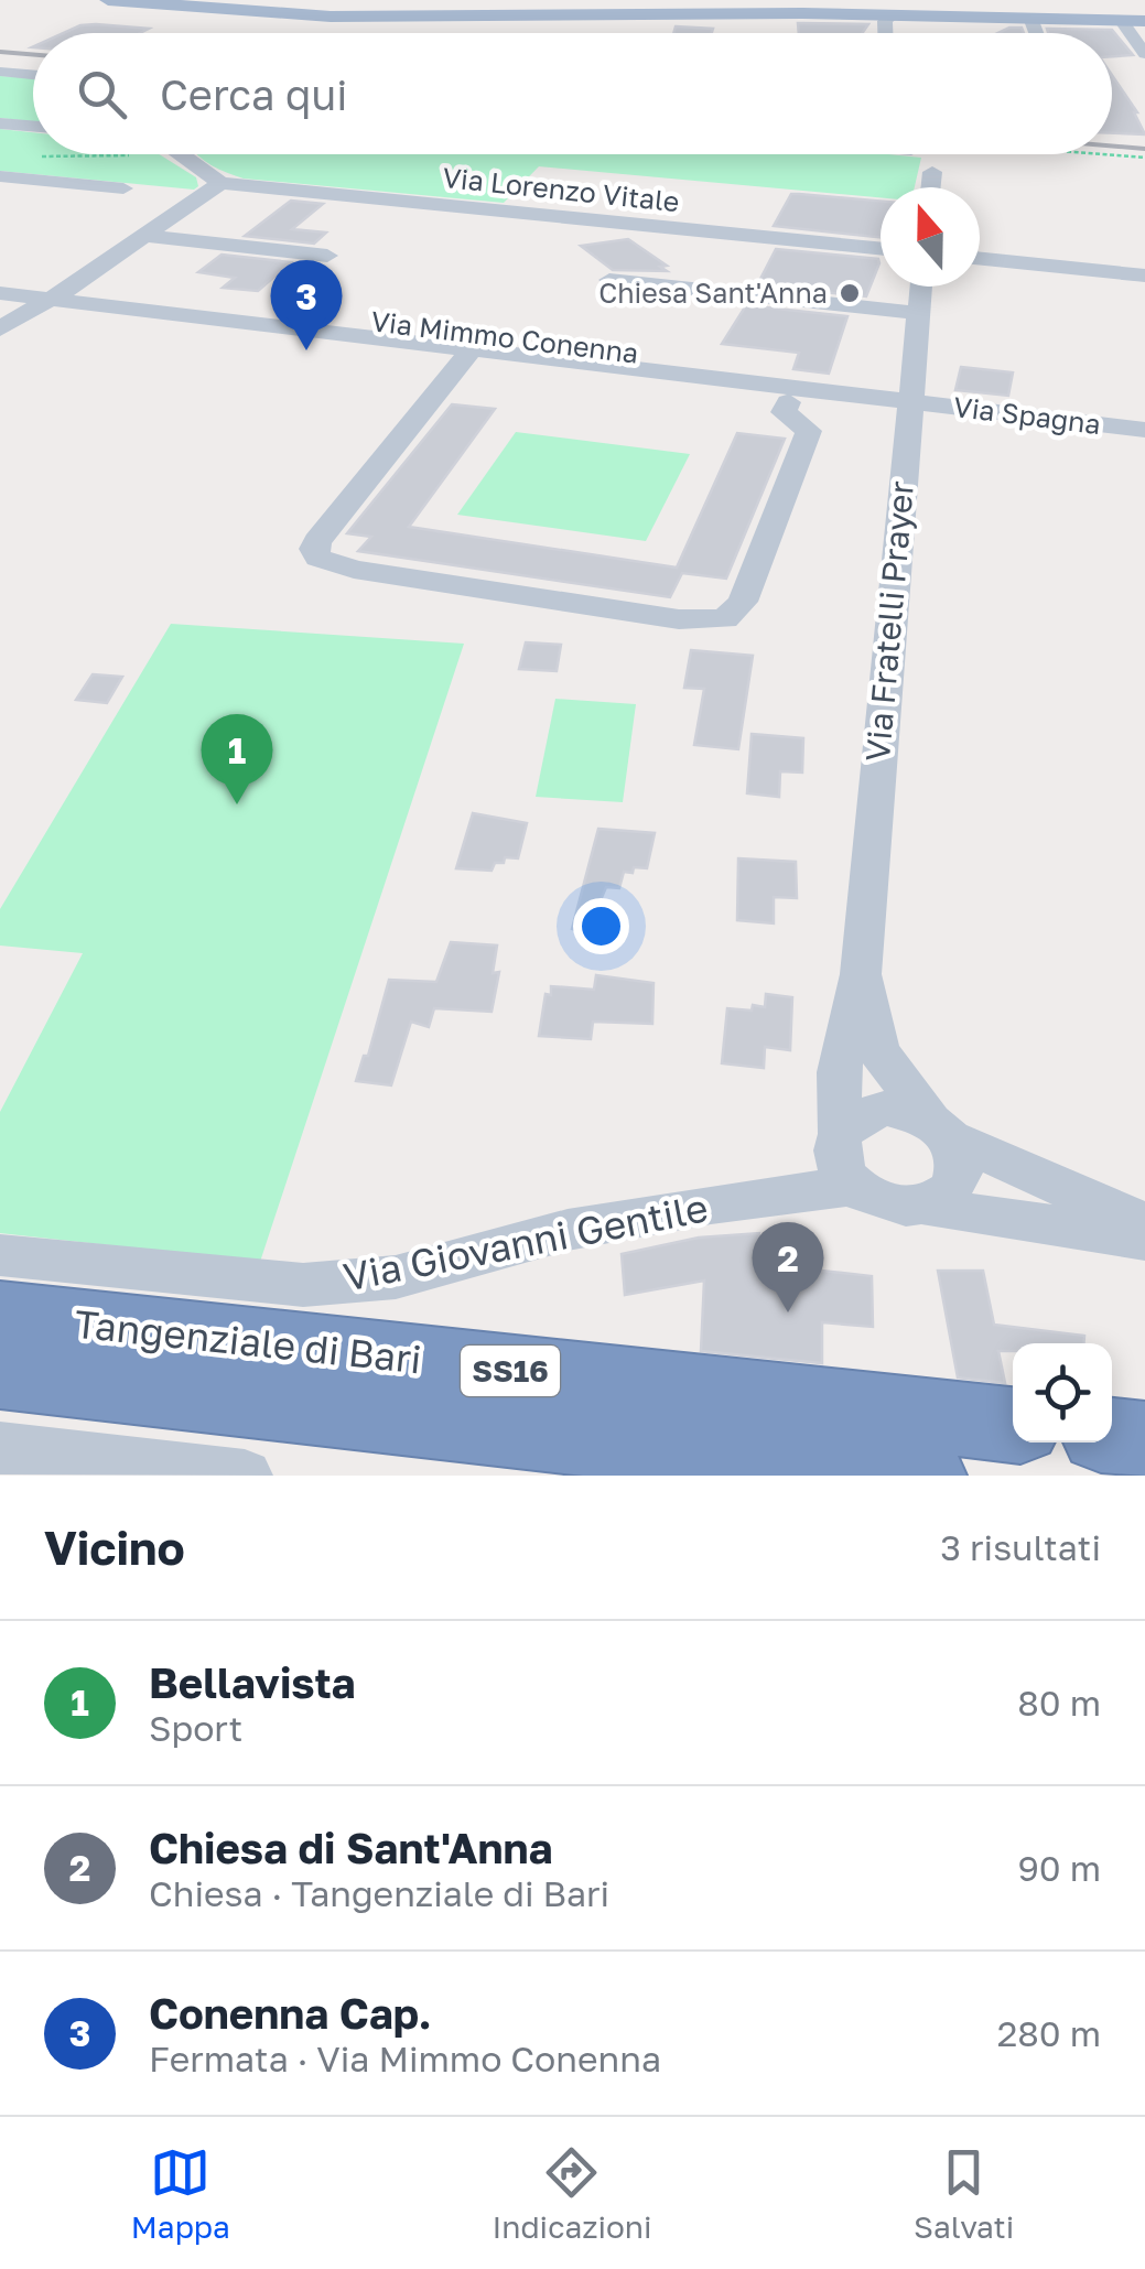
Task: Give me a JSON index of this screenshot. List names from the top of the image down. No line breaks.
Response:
{"streets":{"highway":["Tangenziale di Bari","SS16"],"street":["Via Lorenzo Vitale","Via Mimmo Conenna","Via Spagna","Via Fratelli Prayer","Via Giovanni Gentile"]},"crossings":[["Via Mimmo Conenna","Via Spagna"],["Via Mimmo Conenna","Via Fratelli Prayer"],["Via Spagna","Via Fratelli Prayer"]],"places":["Chiesa Sant'Anna"],"north":"top","page":{"search":"Cerca qui","pins":["3","1","2"],"heading":["Vicino","3 risultati"],"list":[{"mark":"1","name":"Bellavista","note":"Sport","value":"80 m"},{"mark":"2","name":"Chiesa di Sant'Anna","note":"Chiesa · Tangenziale di Bari","value":"90 m"},{"mark":"3","name":"Conenna Cap.","note":"Fermata · Via Mimmo Conenna","value":"280 m"}],"nav":["Mappa","Indicazioni","Salvati"]}}
